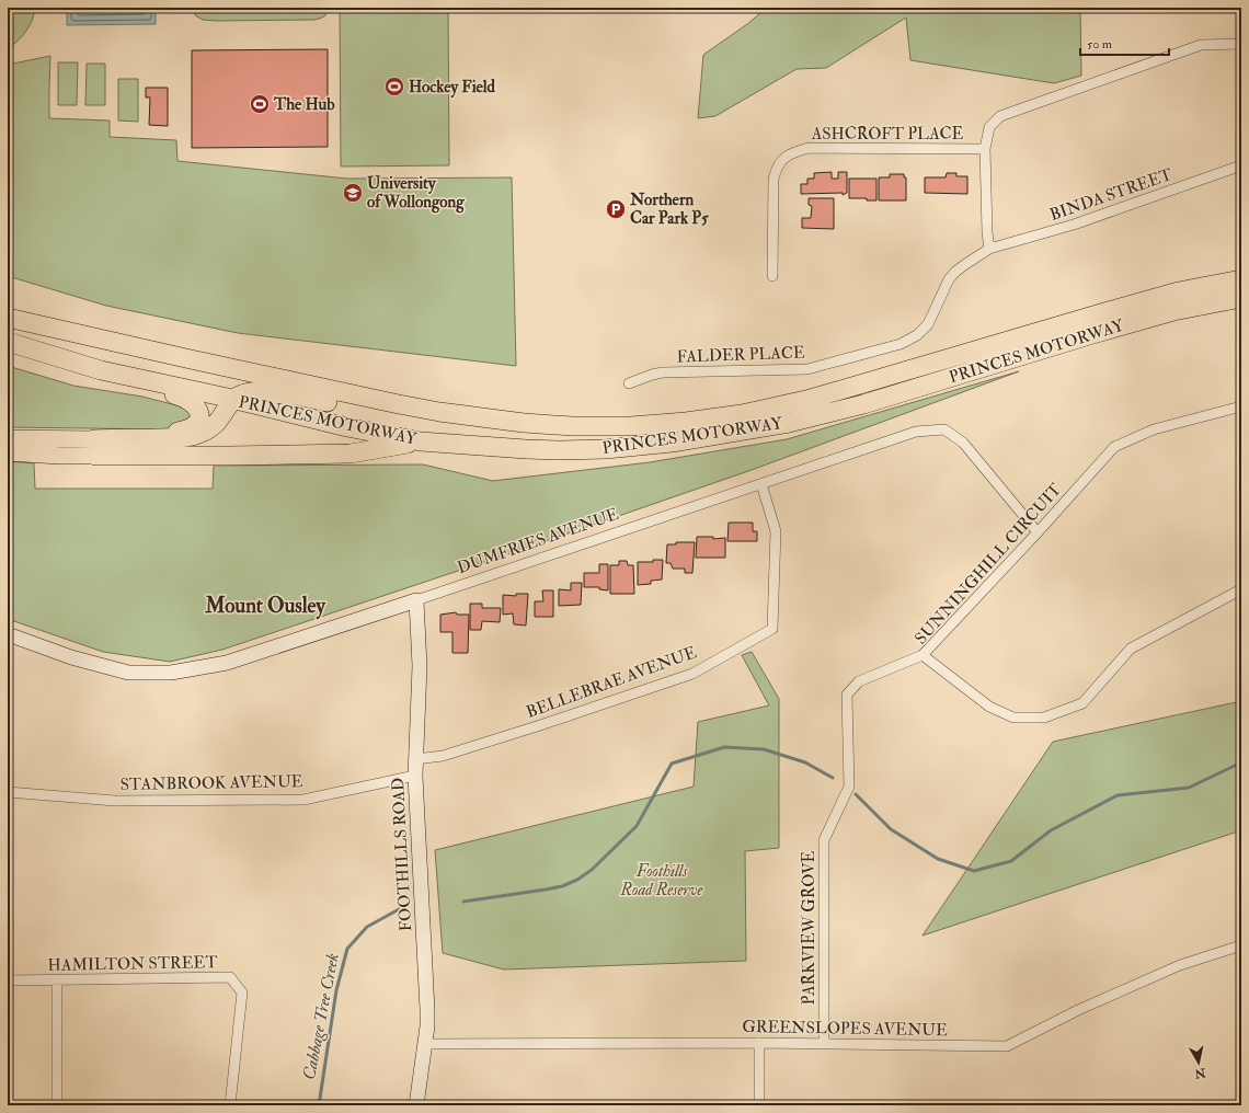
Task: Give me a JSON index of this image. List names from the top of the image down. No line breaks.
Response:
{"streets":{"highway":["PRINCES MOTORWAY"],"street":["ASHCROFT PLACE","BINDA STREET","FALDER PLACE","DUMFRIES AVENUE","SUNNINGHILL CIRCUIT","BELLEBRAE AVENUE","STANBROOK AVENUE","FOOTHILLS ROAD","PARKVIEW GROVE","HAMILTON STREET","GREENSLOPES AVENUE"]},"crossings":[["BINDA STREET","FALDER PLACE"],["DUMFRIES AVENUE","SUNNINGHILL CIRCUIT"],["DUMFRIES AVENUE","BELLEBRAE AVENUE"],["DUMFRIES AVENUE","FOOTHILLS ROAD"],["SUNNINGHILL CIRCUIT","PARKVIEW GROVE"],["BELLEBRAE AVENUE","FOOTHILLS ROAD"],["STANBROOK AVENUE","FOOTHILLS ROAD"],["FOOTHILLS ROAD","GREENSLOPES AVENUE"],["PARKVIEW GROVE","GREENSLOPES AVENUE"]],"districts":["Mount Ousley"],"water":["Cabbage Tree Creek"],"parks":["Foothills Road Reserve"],"places":{"sports":["Hockey Field","The Hub"],"school or university":["University of Wollongong"],"parking":["Northern Car Park P5"]},"scale_bar":"50 m","north":"bottom"}
